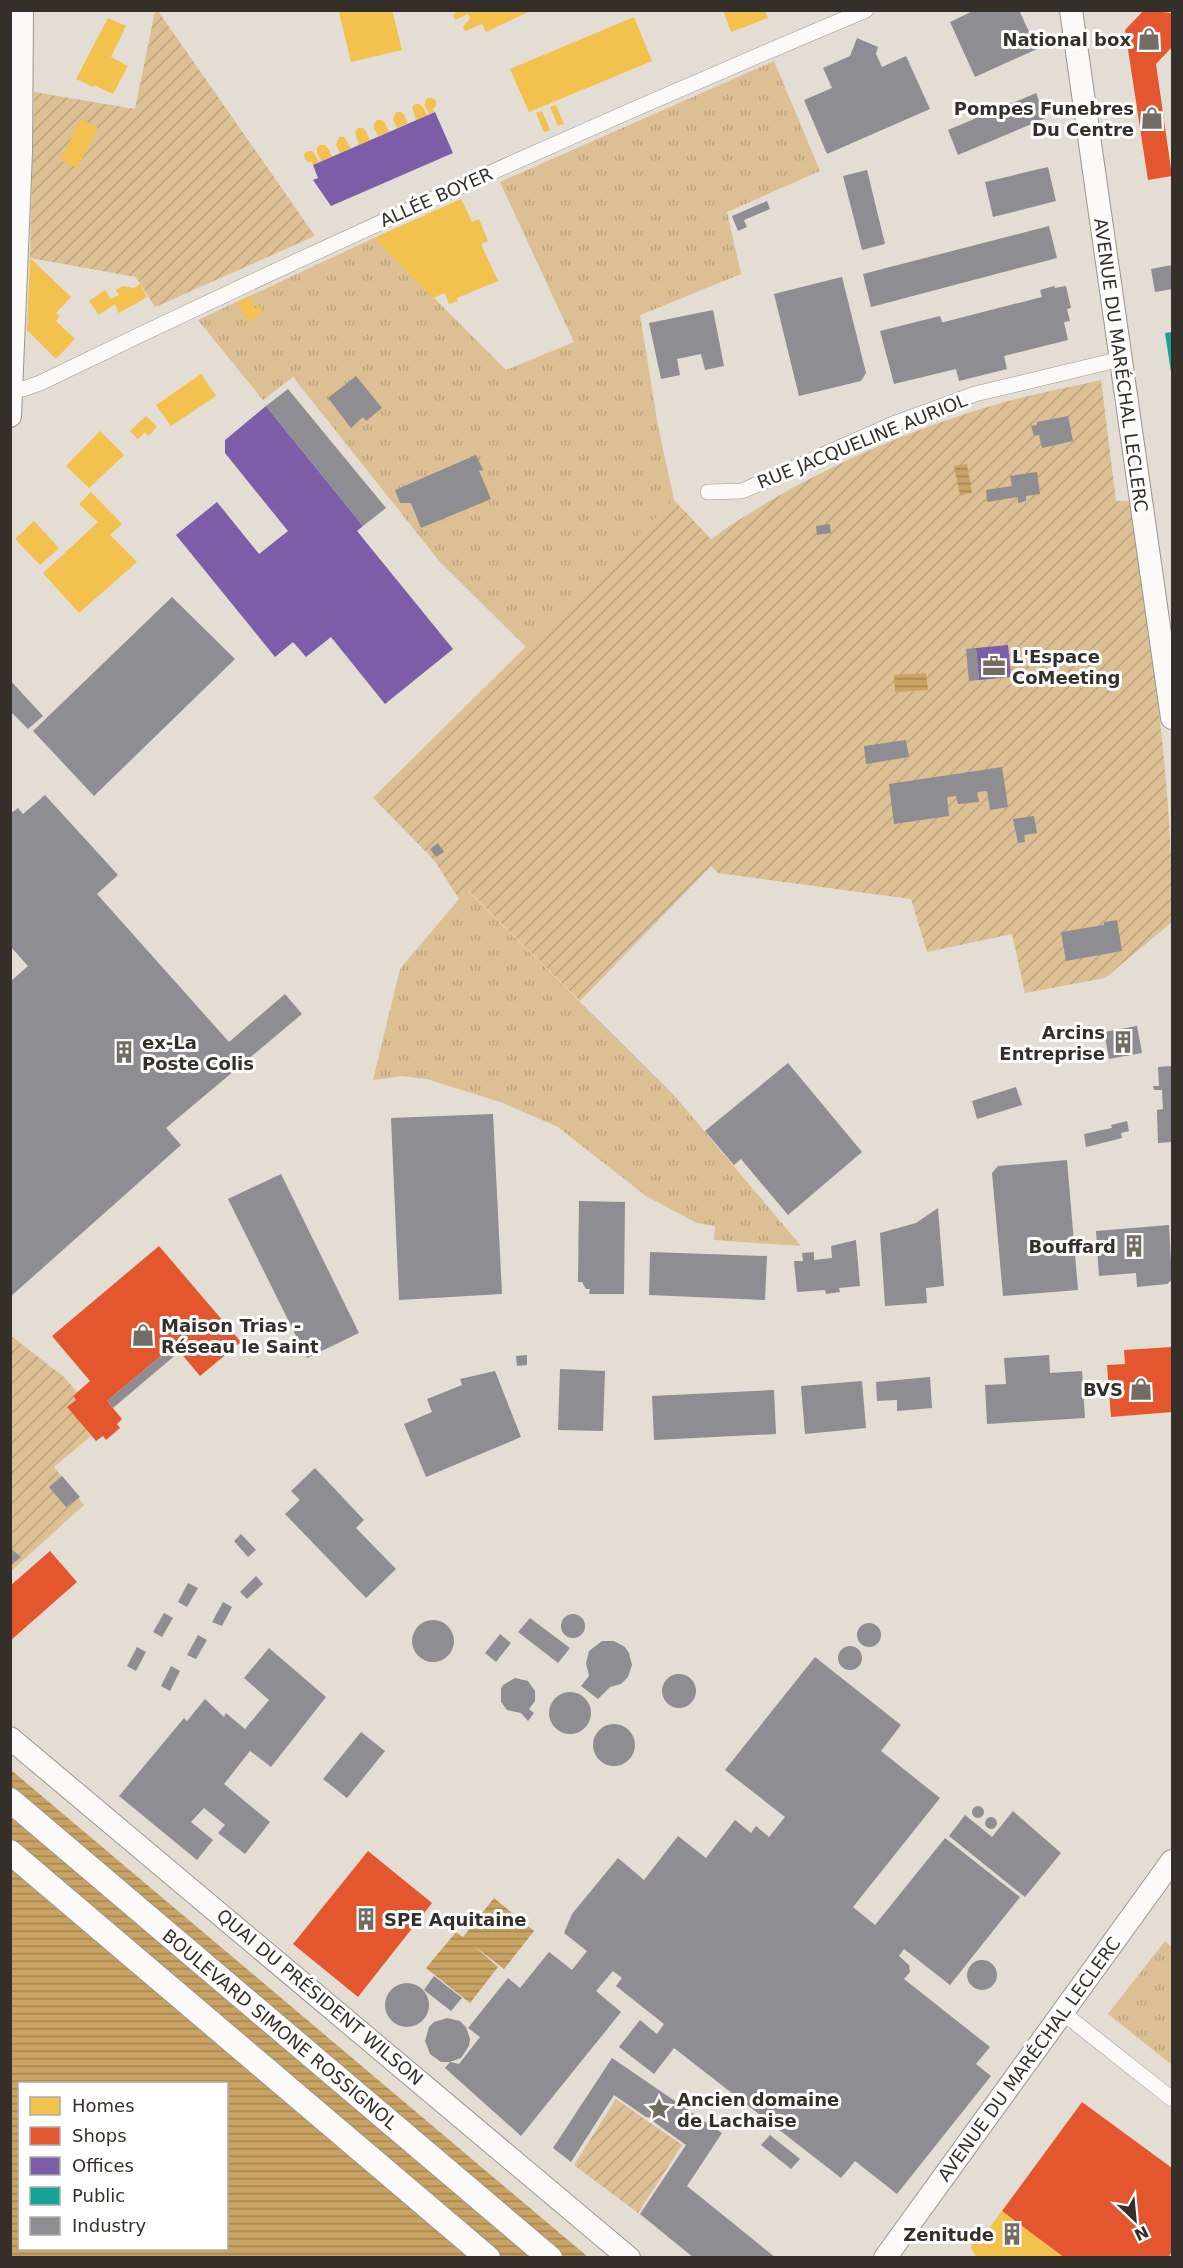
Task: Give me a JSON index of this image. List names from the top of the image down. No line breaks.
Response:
{"streets":{"main road":["BOULEVARD SIMONE ROSSIGNOL"],"street":["ALLÉE BOYER","AVENUE DU MARÉCHAL LECLERC","RUE JACQUELINE AURIOL","QUAI DU PRÉSIDENT WILSON"]},"crossings":[["AVENUE DU MARÉCHAL LECLERC","RUE JACQUELINE AURIOL"]],"places":{"shop":["National box","Pompes Funebres Du Centre","Maison Trias - Réseau le Saint","BVS"],"office":["L'Espace CoMeeting"],"building":["Arcins Entreprise","ex-La Poste Colis","Bouffard","SPE Aquitaine","Zenitude"],"place":["Ancien domaine de Lachaise"]},"legend":["Homes","Shops","Offices","Public","Industry"],"north":"bottom right"}
